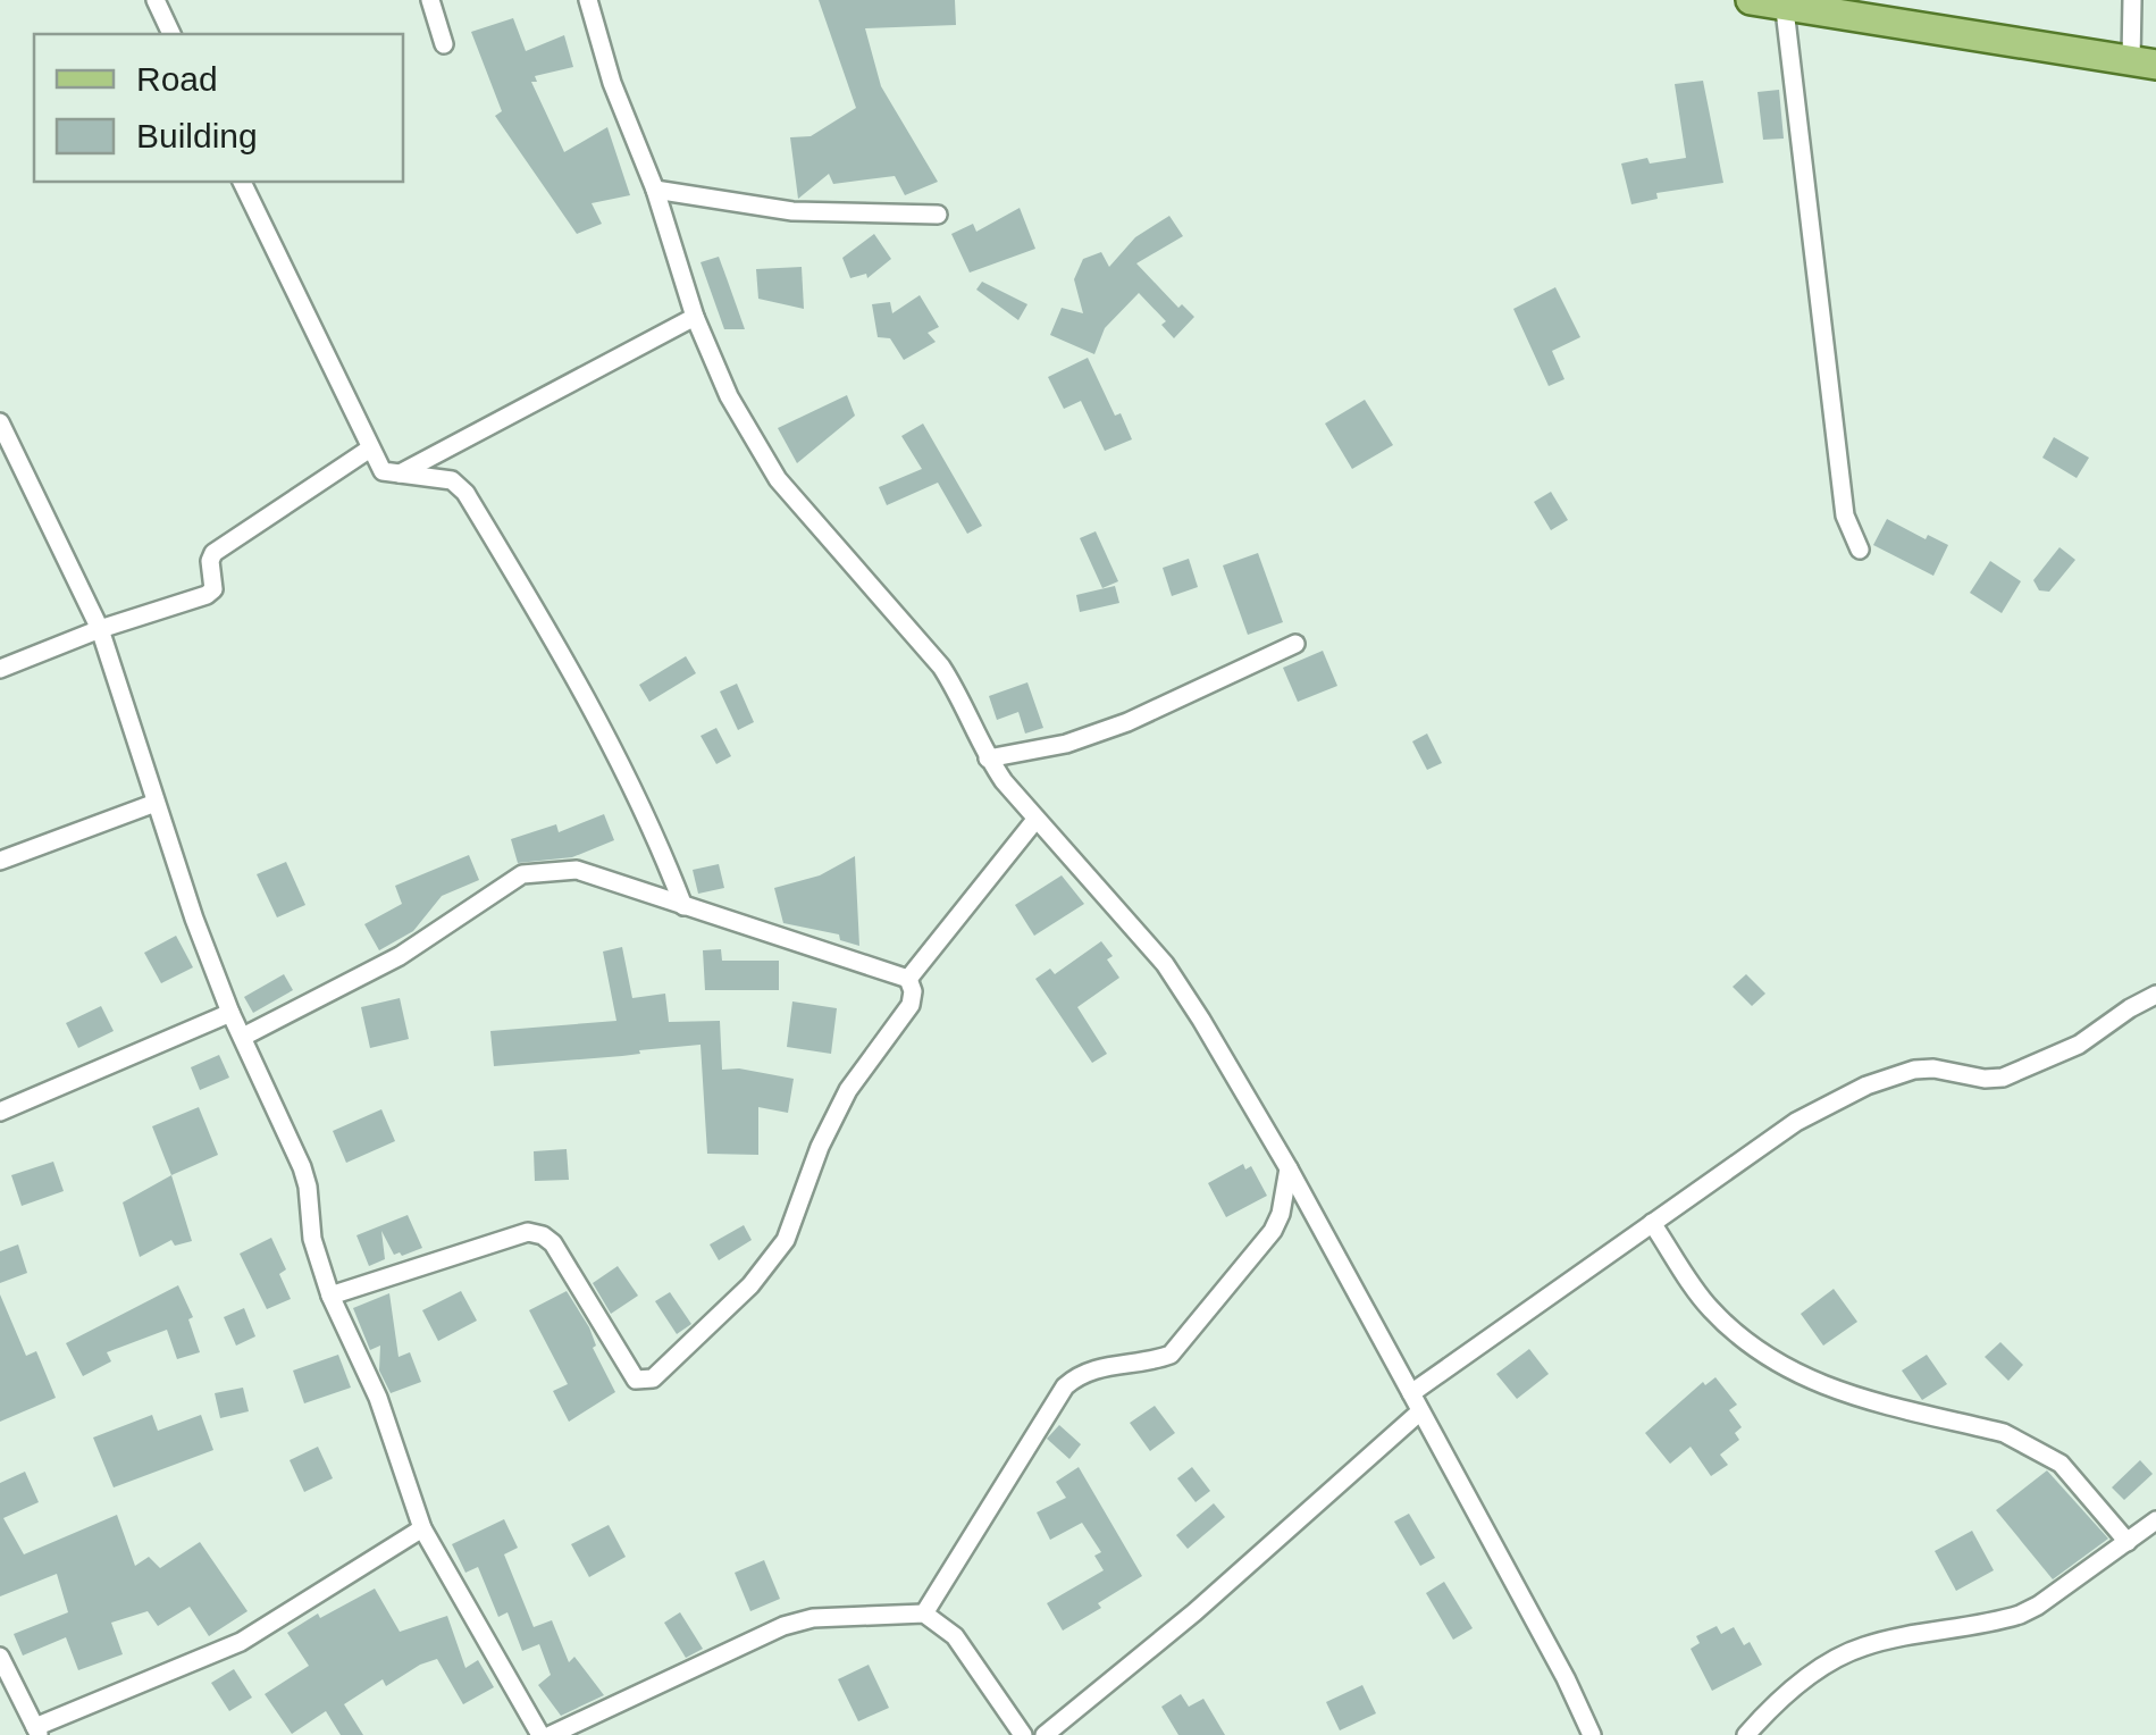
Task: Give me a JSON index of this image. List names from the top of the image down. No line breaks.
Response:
{"legend":["Road","Building"]}
